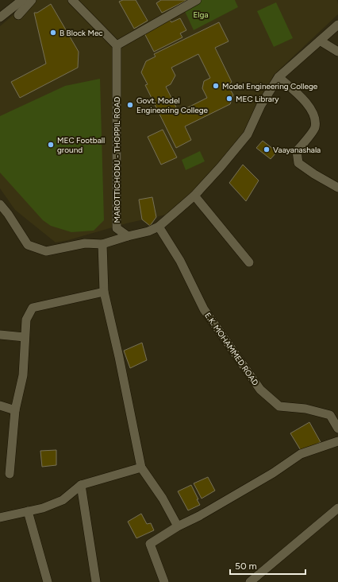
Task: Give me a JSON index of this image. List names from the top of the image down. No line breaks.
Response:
{"streets":{"street":["MAROTTICHODU - THOPPIL ROAD","E.K. MOHAMMED ROAD"]},"parks":["Elga"],"places":["B Block Mec","Model Engineering College","MEC Library","Govt. Model Engineering College","MEC Football ground","Vaayanashala"],"scale_bar":"50 m"}
